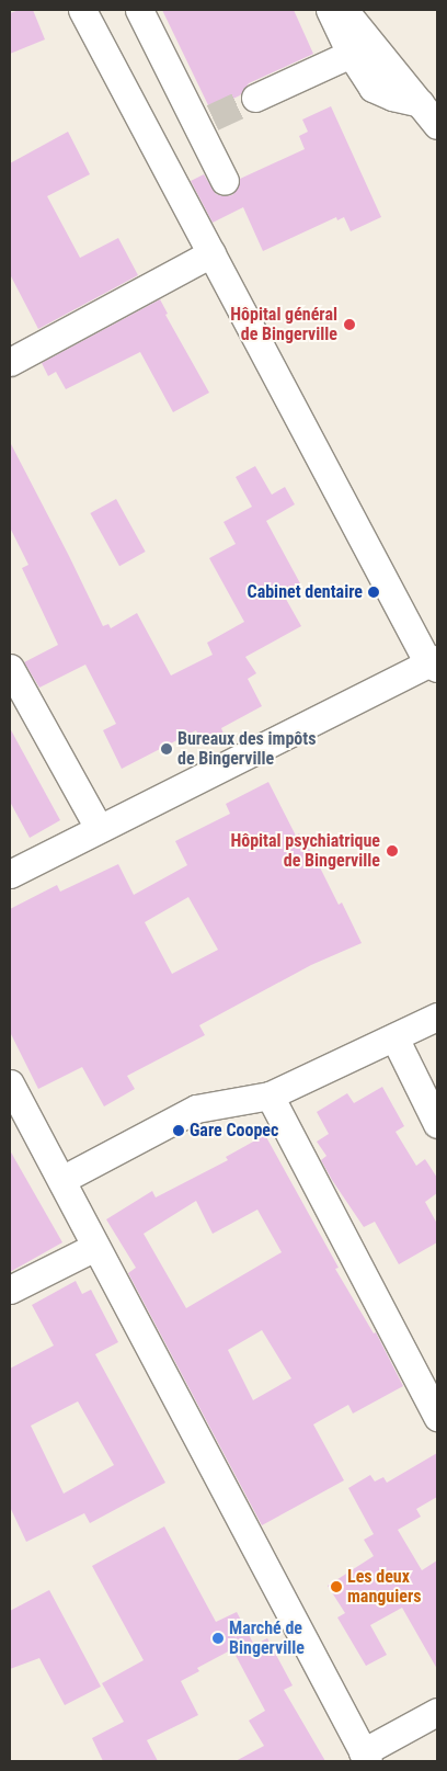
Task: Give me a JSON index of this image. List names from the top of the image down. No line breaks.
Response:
{"places":["Hôpital général de Bingerville","Cabinet dentaire","Bureaux des impôts de Bingerville","Hôpital psychiatrique de Bingerville","Gare Coopec","Les deux manguiers","Marché de Bingerville"]}
